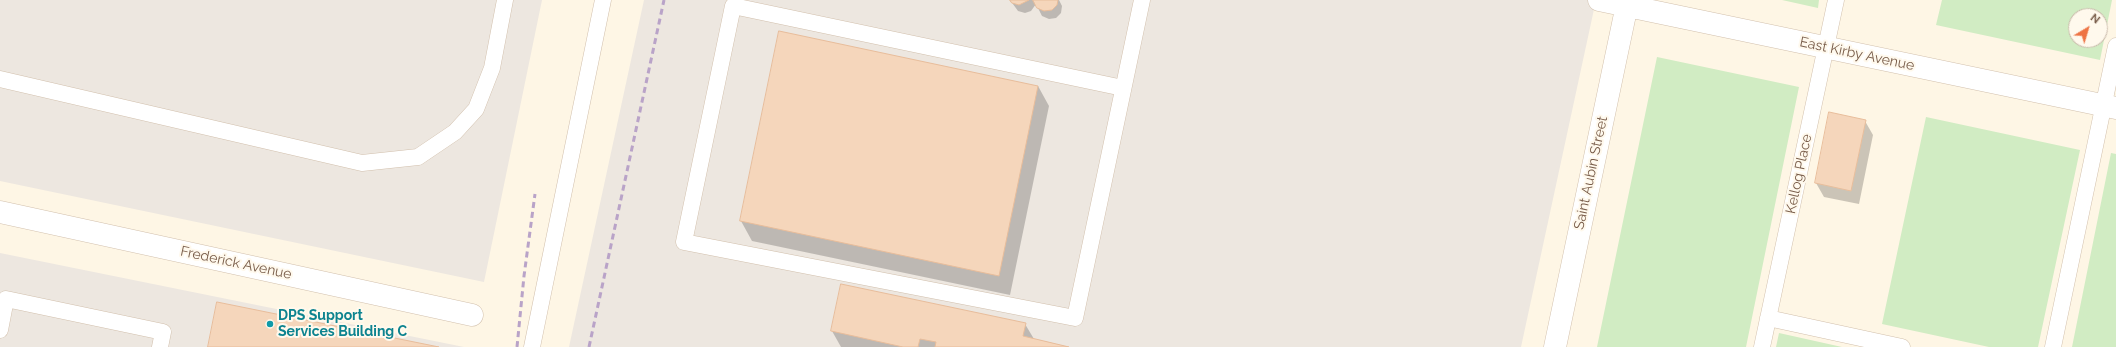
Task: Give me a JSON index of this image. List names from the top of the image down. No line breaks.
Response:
{"streets":{"street":["East Kirby Avenue","Saint Aubin Street","Frederick Avenue"],"lane":["Kellog Place"]},"crossings":[["East Kirby Avenue","Saint Aubin Street"],["East Kirby Avenue","Kellog Place"]],"places":["DPS Support Services Building C"],"north":"top right"}
